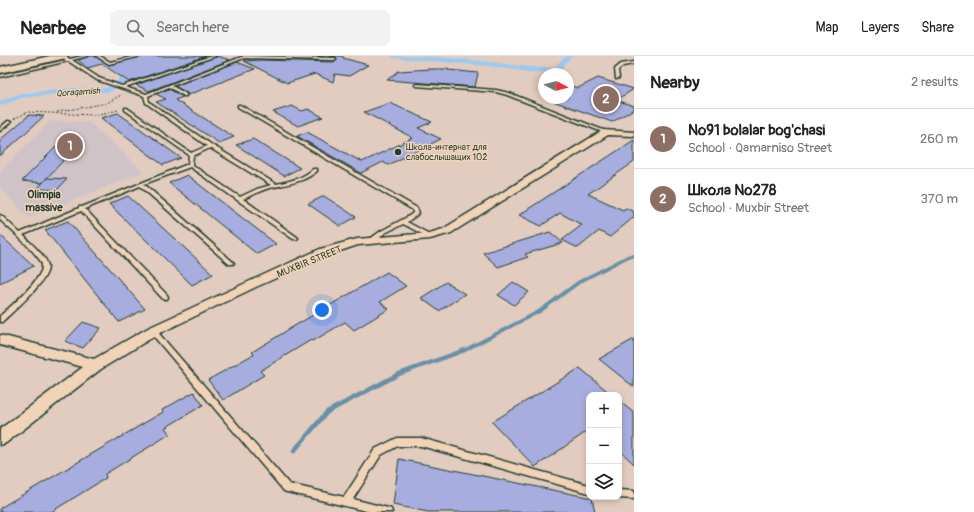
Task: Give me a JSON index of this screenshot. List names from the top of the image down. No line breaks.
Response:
{"streets":{"street":["MUXBIR STREET"]},"districts":["Olimpia massive"],"water":["Qoraqamish"],"places":["Школа-интернат для слабослышащих 102"],"north":"right","page":{"header":"Nearbee","search":"Search here","nav":["Map","Layers","Share"],"heading":["Nearby","2 results"],"pins":["2","1"],"list":[{"mark":"1","name":"№91 bolalar bog'chasi","note":"School · Qamarniso Street","value":"260 m"},{"mark":"2","name":"Школа №278","note":"School · Muxbir Street","value":"370 m"}],"map_buttons":["+","−"]}}
